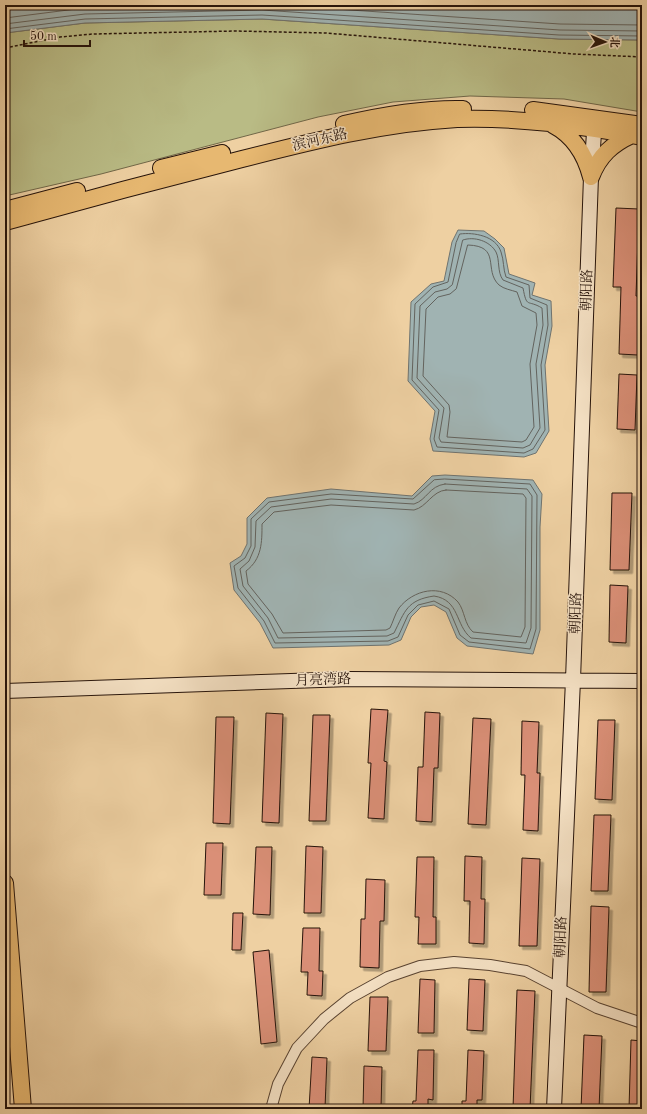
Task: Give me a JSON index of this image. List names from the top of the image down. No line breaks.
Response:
{"streets":{"main road":["滨河东路"],"street":["朝阳路","月亮湾路"]},"crossings":[["滨河东路","朝阳路"],["朝阳路","月亮湾路"]],"scale_bar":"50 m","north":"right"}
